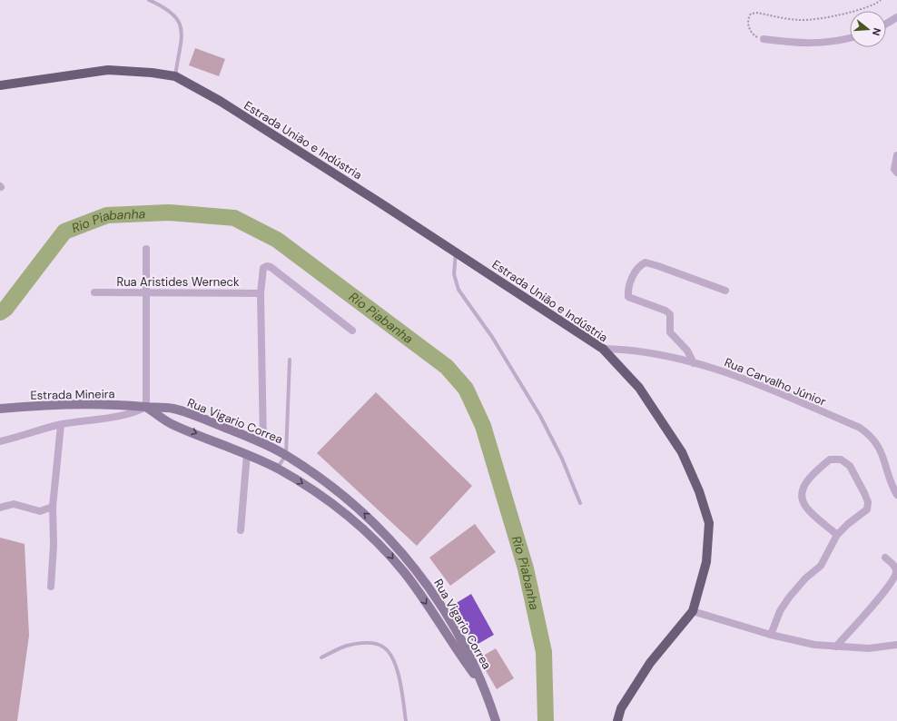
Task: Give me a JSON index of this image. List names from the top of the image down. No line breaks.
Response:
{"streets":{"main road":["Estrada União e Indústria"],"street":["Rua Aristides Werneck","Rua Carvalho Júnior","Estrada Mineira","Rua Vigario Correa"]},"crossings":[["Estrada União e Indústria","Rua Carvalho Júnior"],["Estrada Mineira","Rua Vigario Correa"]],"water":["Rio Piabanha"],"north":"right"}
